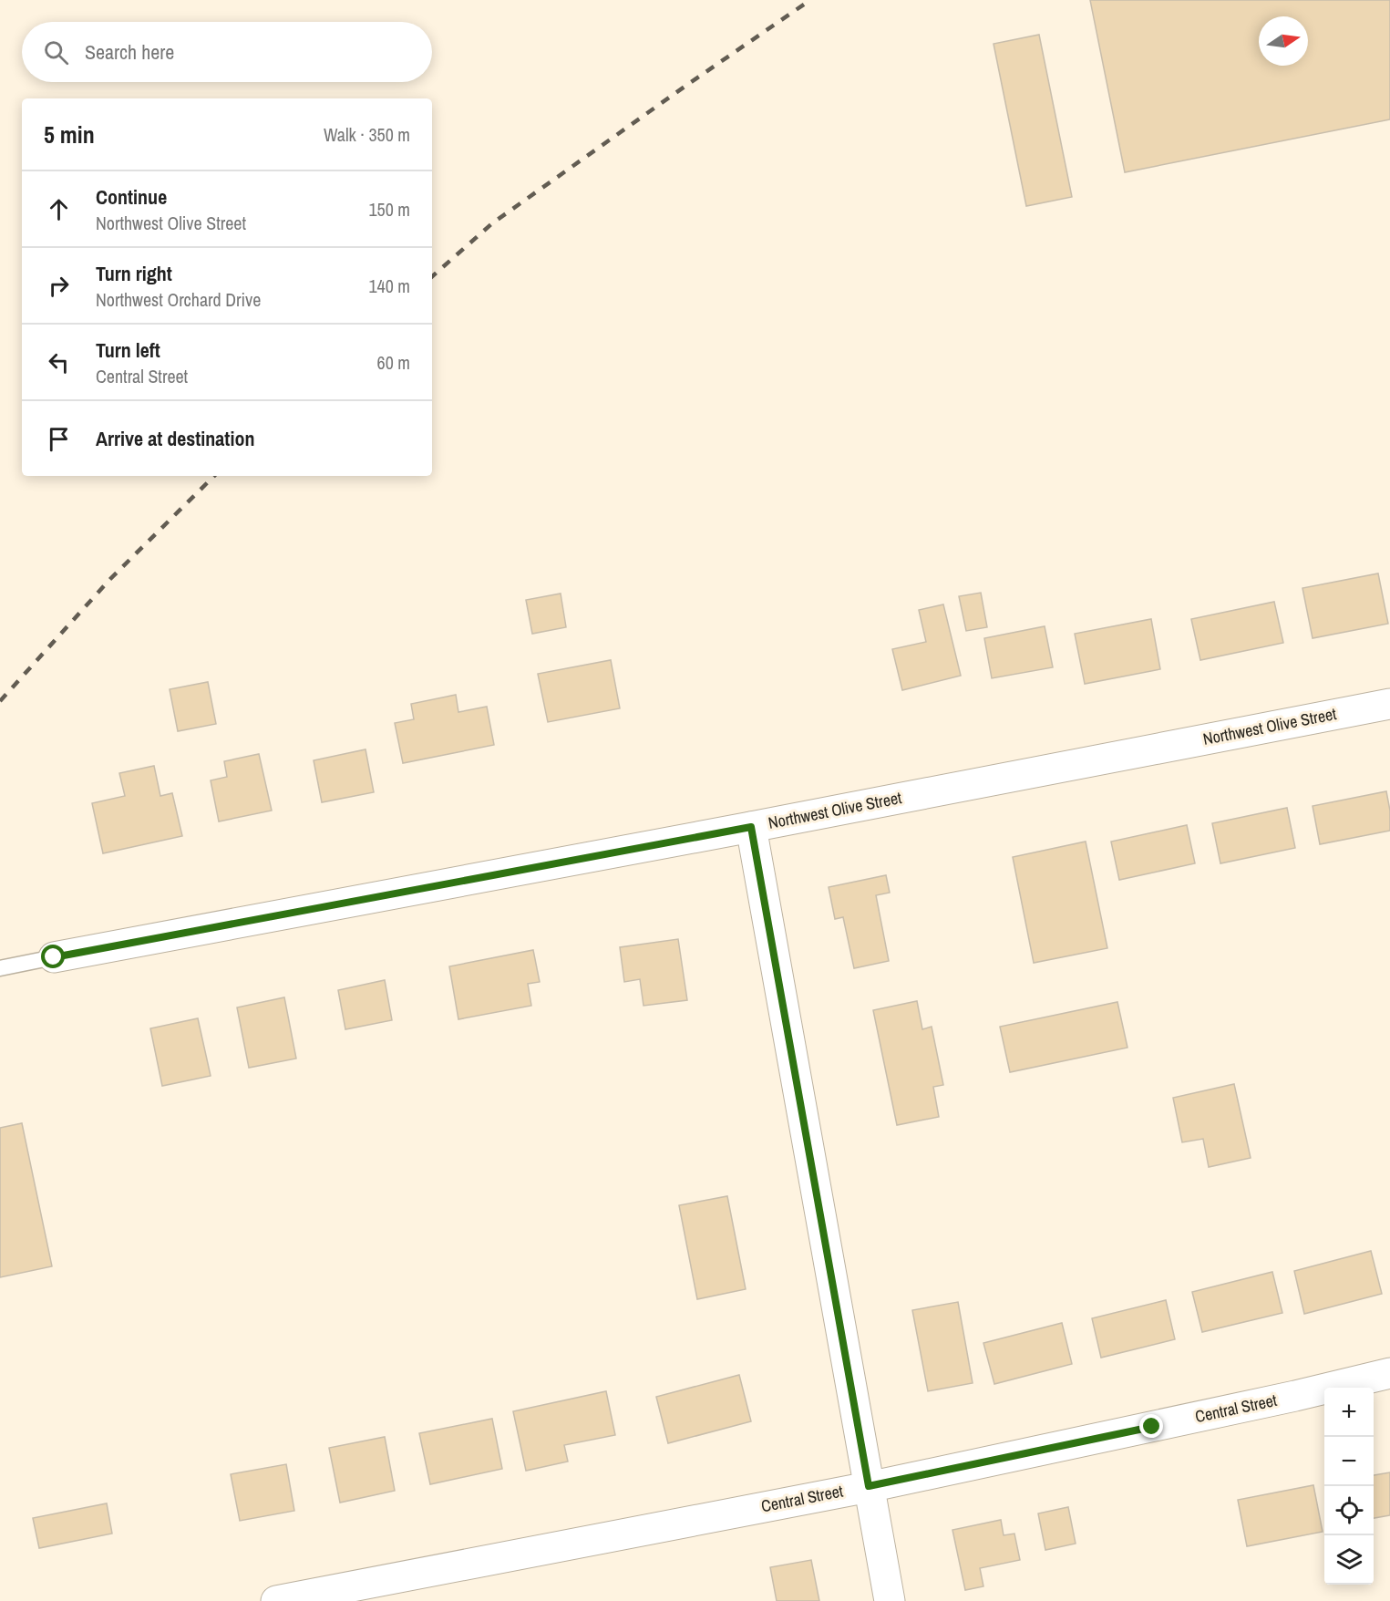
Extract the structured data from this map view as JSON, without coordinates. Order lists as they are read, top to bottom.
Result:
{
  "streets": {
    "street": ["Northwest Olive Street", "Central Street"]
  },
  "north": "right",
  "page": {
    "search": "Search here",
    "heading": ["5 min", "Walk · 350 m"],
    "list": [
      ["Continue", "Northwest Olive Street", "150 m"],
      ["Turn right", "Northwest Orchard Drive", "140 m"],
      ["Turn left", "Central Street", "60 m"],
      "Arrive at destination"
    ],
    "map_buttons": ["+", "−"]
  }
}
